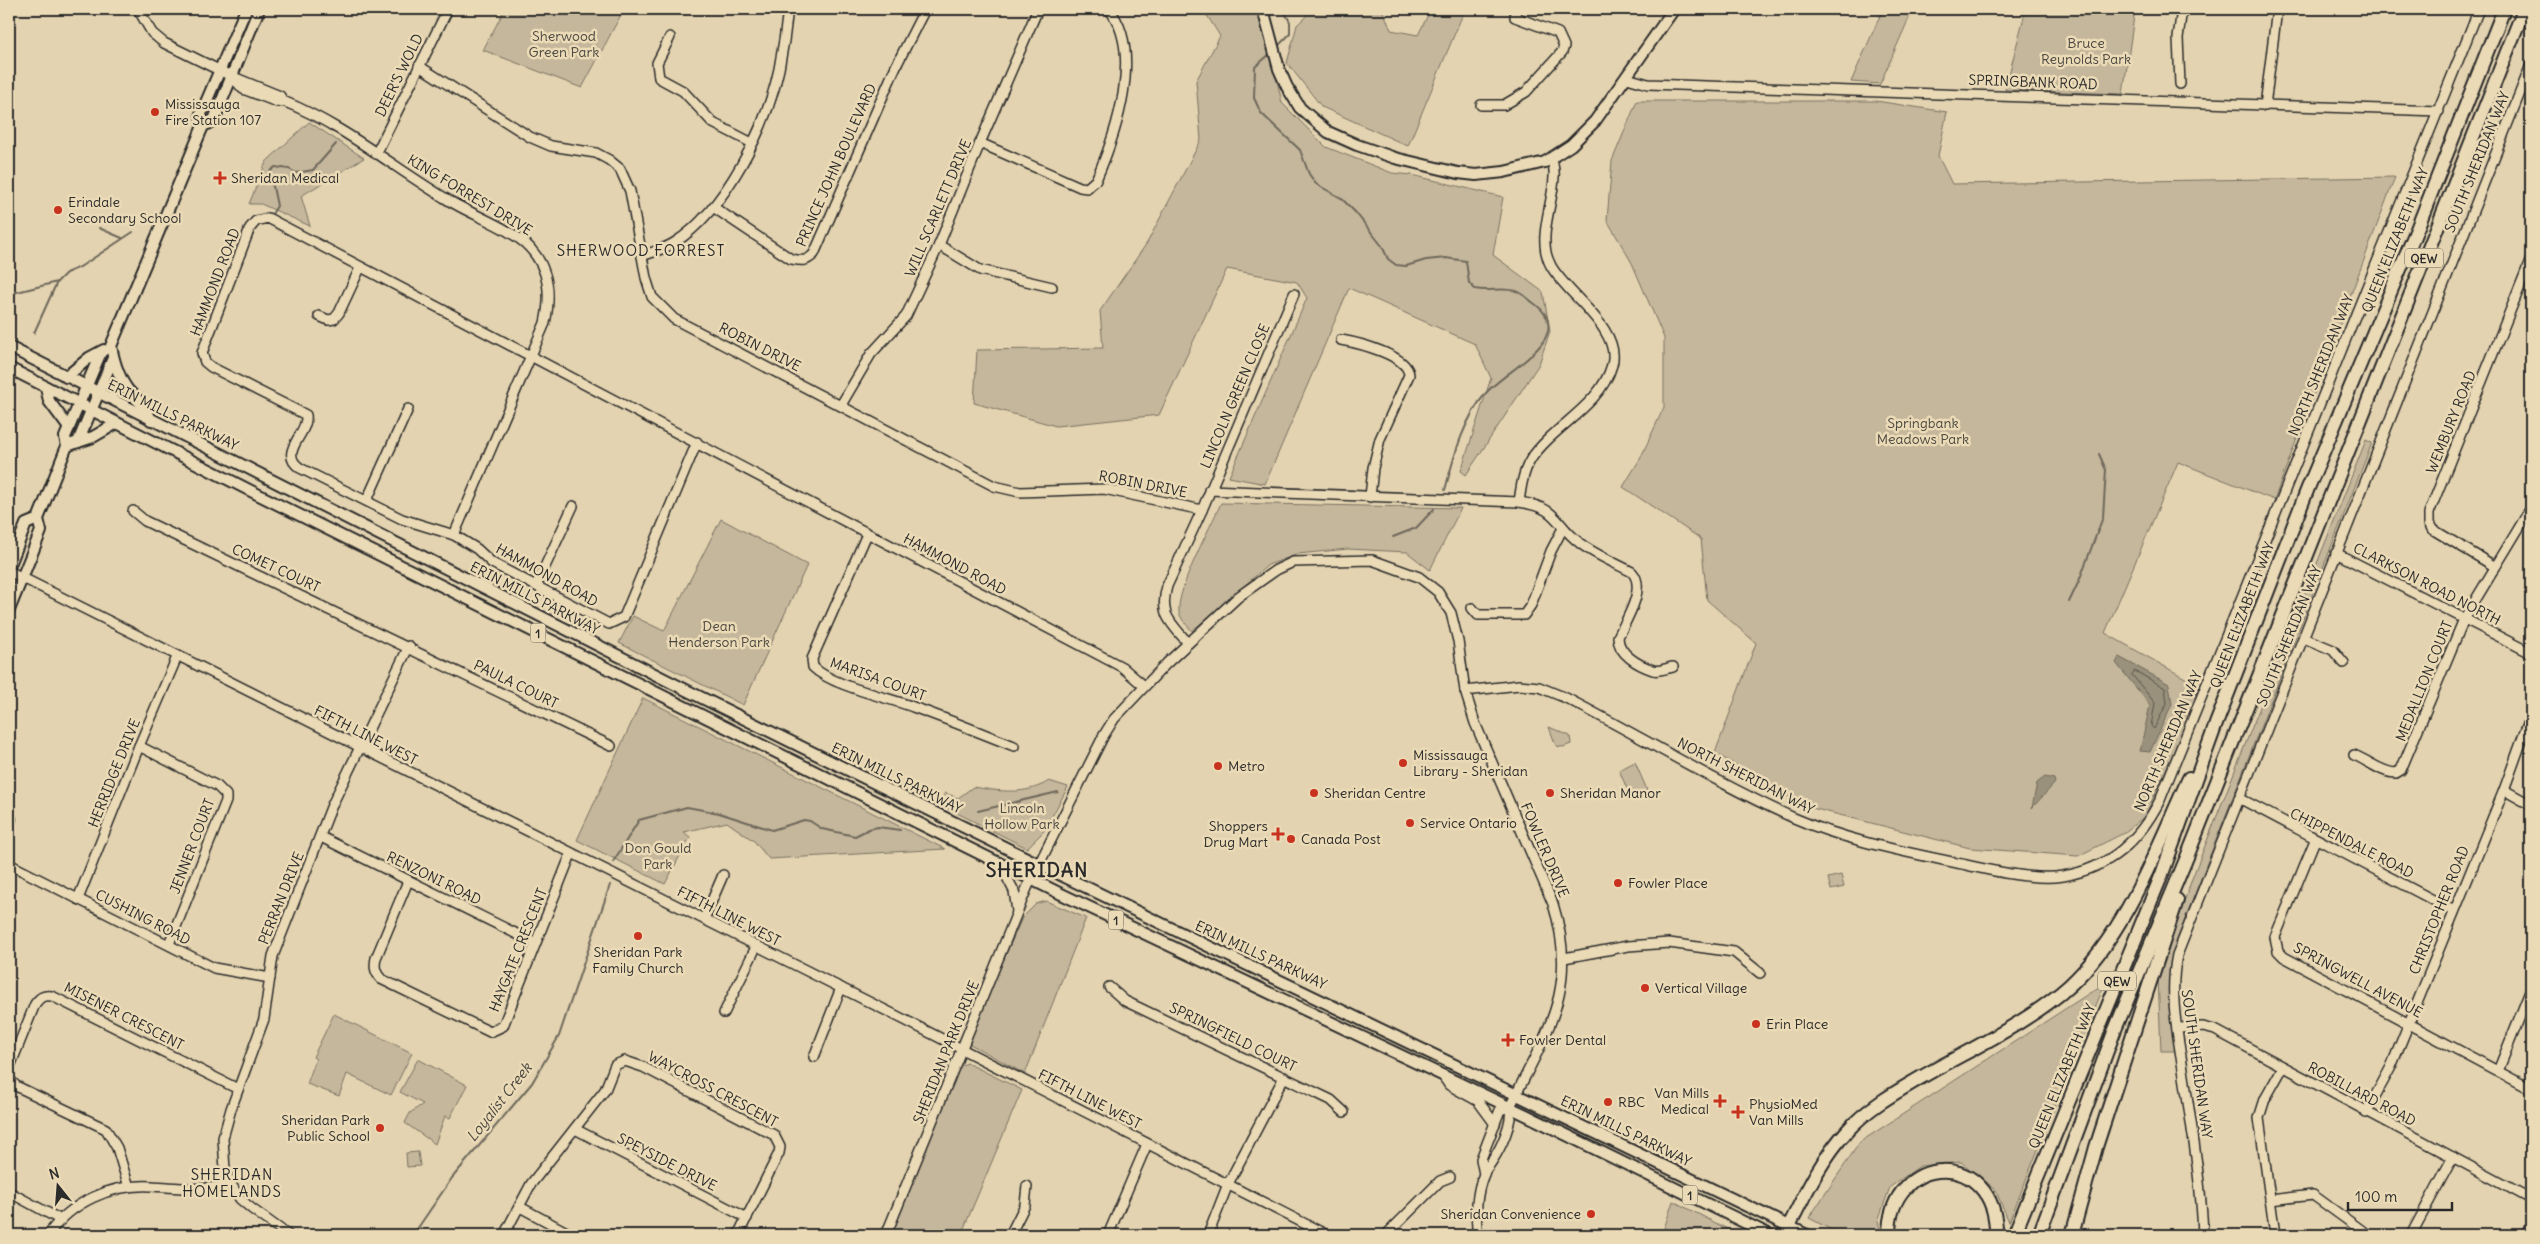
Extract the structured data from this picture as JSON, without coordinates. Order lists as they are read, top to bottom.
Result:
{
  "streets": {
    "highway": ["QUEEN ELIZABETH WAY", "QEW"],
    "main road": ["ERIN MILLS PARKWAY", "1"],
    "street": [
      "DEER'S WOLD",
      "SPRINGBANK ROAD",
      "SOUTH SHERIDAN WAY",
      "PRINCE JOHN BOULEVARD",
      "KING FORREST DRIVE",
      "WILL SCARLETT DRIVE",
      "HAMMOND ROAD",
      "ROBIN DRIVE",
      "NORTH SHERIDAN WAY",
      "LINCOLN GREEN CLOSE",
      "WEMBURY ROAD",
      "COMET COURT",
      "CLARKSON ROAD NORTH",
      "MARISA COURT",
      "MEDALLION COURT",
      "PAULA COURT",
      "FIFTH LINE WEST",
      "HERRIDGE DRIVE",
      "CHIPPENDALE ROAD",
      "JENNER COURT",
      "FOWLER DRIVE",
      "RENZONI ROAD",
      "PERRAN DRIVE",
      "CHRISTOPHER ROAD",
      "CUSHING ROAD",
      "HAYGATE CRESCENT",
      "SPRINGWELL AVENUE",
      "MISENER CRESCENT",
      "SPRINGFIELD COURT",
      "SHERIDAN PARK DRIVE",
      "WAYCROSS CRESCENT",
      "ROBILLARD ROAD",
      "SPEYSIDE DRIVE"
    ]
  },
  "crossings": [
    ["DEER'S WOLD", "KING FORREST DRIVE"],
    ["DEER'S WOLD", "ROBIN DRIVE"],
    ["SPRINGBANK ROAD", "NORTH SHERIDAN WAY"],
    ["SOUTH SHERIDAN WAY", "CLARKSON ROAD NORTH"],
    ["SOUTH SHERIDAN WAY", "CHIPPENDALE ROAD"],
    ["SOUTH SHERIDAN WAY", "ROBILLARD ROAD"],
    ["KING FORREST DRIVE", "HAMMOND ROAD"],
    ["WILL SCARLETT DRIVE", "ROBIN DRIVE"],
    ["HAMMOND ROAD", "MARISA COURT"],
    ["HAMMOND ROAD", "FOWLER DRIVE"],
    ["HAMMOND ROAD", "SHERIDAN PARK DRIVE"],
    ["ROBIN DRIVE", "LINCOLN GREEN CLOSE"],
    ["NORTH SHERIDAN WAY", "FOWLER DRIVE"],
    ["LINCOLN GREEN CLOSE", "FOWLER DRIVE"],
    ["ERIN MILLS PARKWAY", "FOWLER DRIVE"],
    ["ERIN MILLS PARKWAY", "SHERIDAN PARK DRIVE"],
    ["WEMBURY ROAD", "MEDALLION COURT"],
    ["COMET COURT", "PAULA COURT"],
    ["COMET COURT", "PERRAN DRIVE"],
    ["CLARKSON ROAD NORTH", "MEDALLION COURT"],
    ["PAULA COURT", "PERRAN DRIVE"],
    ["FIFTH LINE WEST", "HERRIDGE DRIVE"],
    ["FIFTH LINE WEST", "PERRAN DRIVE"],
    ["FIFTH LINE WEST", "HAYGATE CRESCENT"],
    ["FIFTH LINE WEST", "SHERIDAN PARK DRIVE"],
    ["HERRIDGE DRIVE", "JENNER COURT"],
    ["HERRIDGE DRIVE", "CUSHING ROAD"],
    ["CHIPPENDALE ROAD", "CHRISTOPHER ROAD"],
    ["CHIPPENDALE ROAD", "SPRINGWELL AVENUE"],
    ["JENNER COURT", "CUSHING ROAD"],
    ["FOWLER DRIVE", "SHERIDAN PARK DRIVE"],
    ["RENZONI ROAD", "PERRAN DRIVE"],
    ["RENZONI ROAD", "HAYGATE CRESCENT"],
    ["PERRAN DRIVE", "CUSHING ROAD"],
    ["PERRAN DRIVE", "MISENER CRESCENT"],
    ["CHRISTOPHER ROAD", "SPRINGWELL AVENUE"],
    ["CHRISTOPHER ROAD", "ROBILLARD ROAD"],
    ["WAYCROSS CRESCENT", "SPEYSIDE DRIVE"]
  ],
  "districts": ["SHERWOOD FORREST", "SHERIDAN", "SHERIDAN HOMELANDS"],
  "water": ["Loyalist Creek"],
  "parks": [
    "Sherwood Green Park",
    "Bruce Reynolds Park",
    "Springbank Meadows Park",
    "Dean Henderson Park",
    "Lincoln Hollow Park",
    "Don Gould Park"
  ],
  "places": {
    "other": [
      "Mississauga Fire Station 107",
      "Erindale Secondary School",
      "Mississauga Library - Sheridan",
      "Metro",
      "Sheridan Centre",
      "Sheridan Manor",
      "Service Ontario",
      "Canada Post",
      "Fowler Place",
      "Sheridan Park Family Church",
      "Vertical Village",
      "Erin Place",
      "RBC",
      "Sheridan Park Public School",
      "Sheridan Convenience"
    ],
    "health": [
      "Sheridan Medical",
      "Shoppers Drug Mart",
      "Fowler Dental",
      "Van Mills Medical",
      "PhysioMed Van Mills"
    ]
  },
  "scale_bar": "100 m",
  "north": "top"
}
